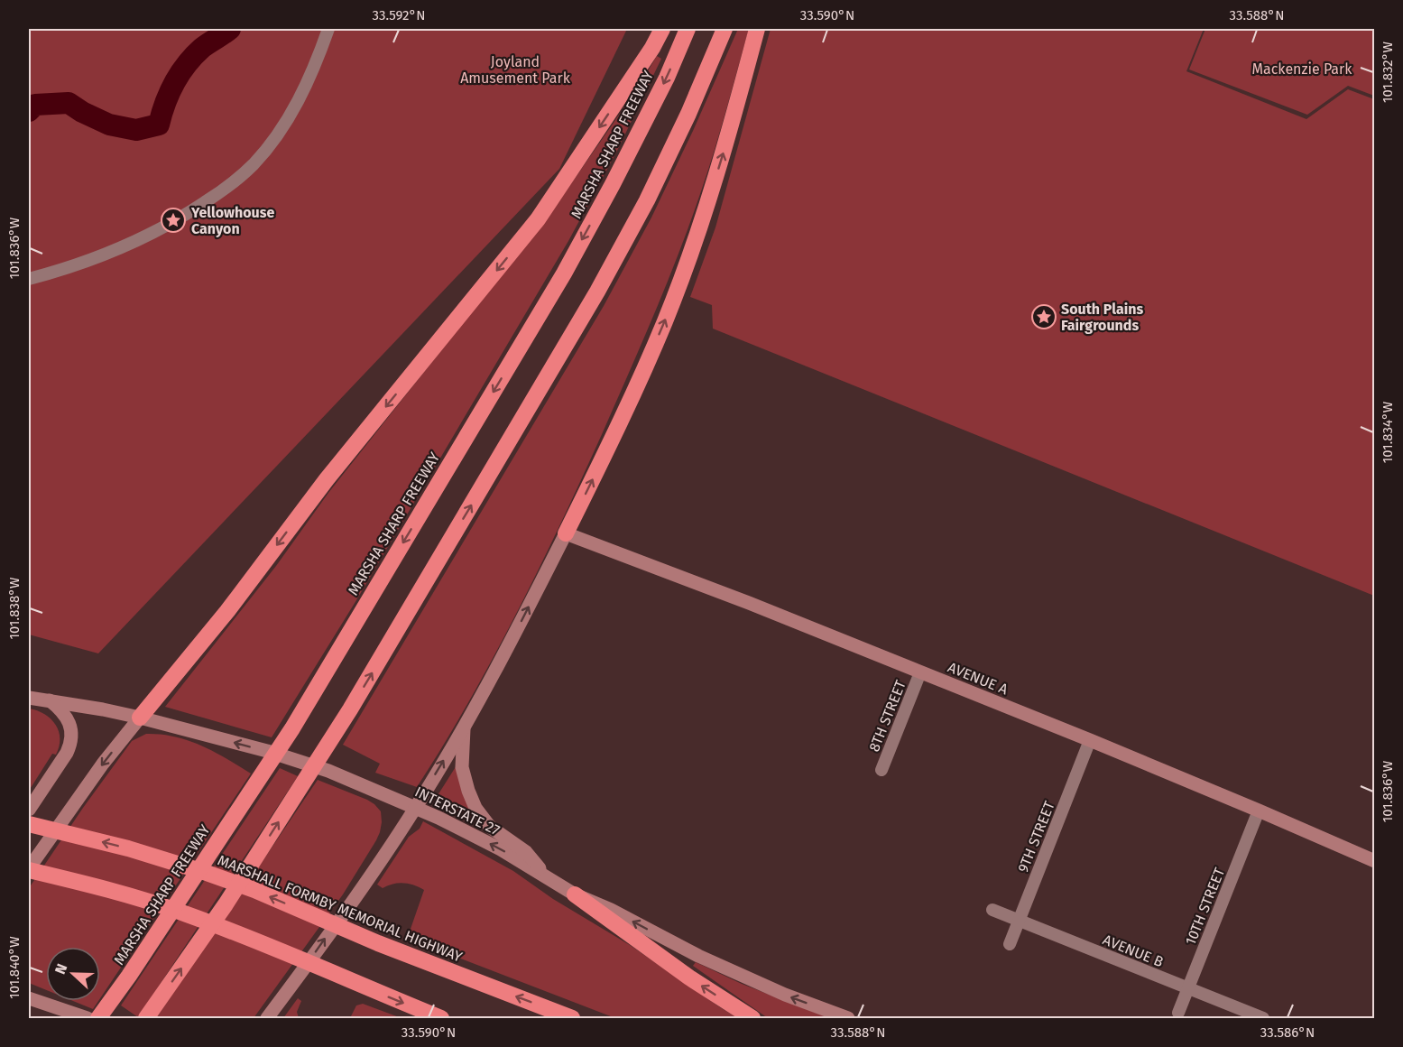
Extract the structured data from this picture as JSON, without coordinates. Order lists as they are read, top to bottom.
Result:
{
  "streets": {
    "highway": ["MARSHA SHARP FREEWAY", "MARSHALL FORMBY MEMORIAL HIGHWAY"],
    "main road": ["AVENUE A", "INTERSTATE 27"],
    "street": [
      "8TH STREET",
      "9TH STREET",
      "10TH STREET",
      "AVENUE B"
    ]
  },
  "crossings": [
    ["AVENUE A", "8TH STREET"],
    ["AVENUE A", "9TH STREET"],
    ["AVENUE A", "10TH STREET"],
    ["9TH STREET", "AVENUE B"],
    ["10TH STREET", "AVENUE B"]
  ],
  "one_way": ["INTERSTATE 27"],
  "parks": ["Joyland Amusement Park", "Mackenzie Park"],
  "places": {
    "place": ["Yellowhouse Canyon", "South Plains Fairgrounds"]
  },
  "north": "left",
  "coordinates": [
    "33.592°N",
    "33.590°N",
    "33.588°N",
    "101.832°W",
    "101.836°W",
    "101.834°W",
    "101.838°W",
    "101.840°W",
    "33.586°N"
  ]
}
